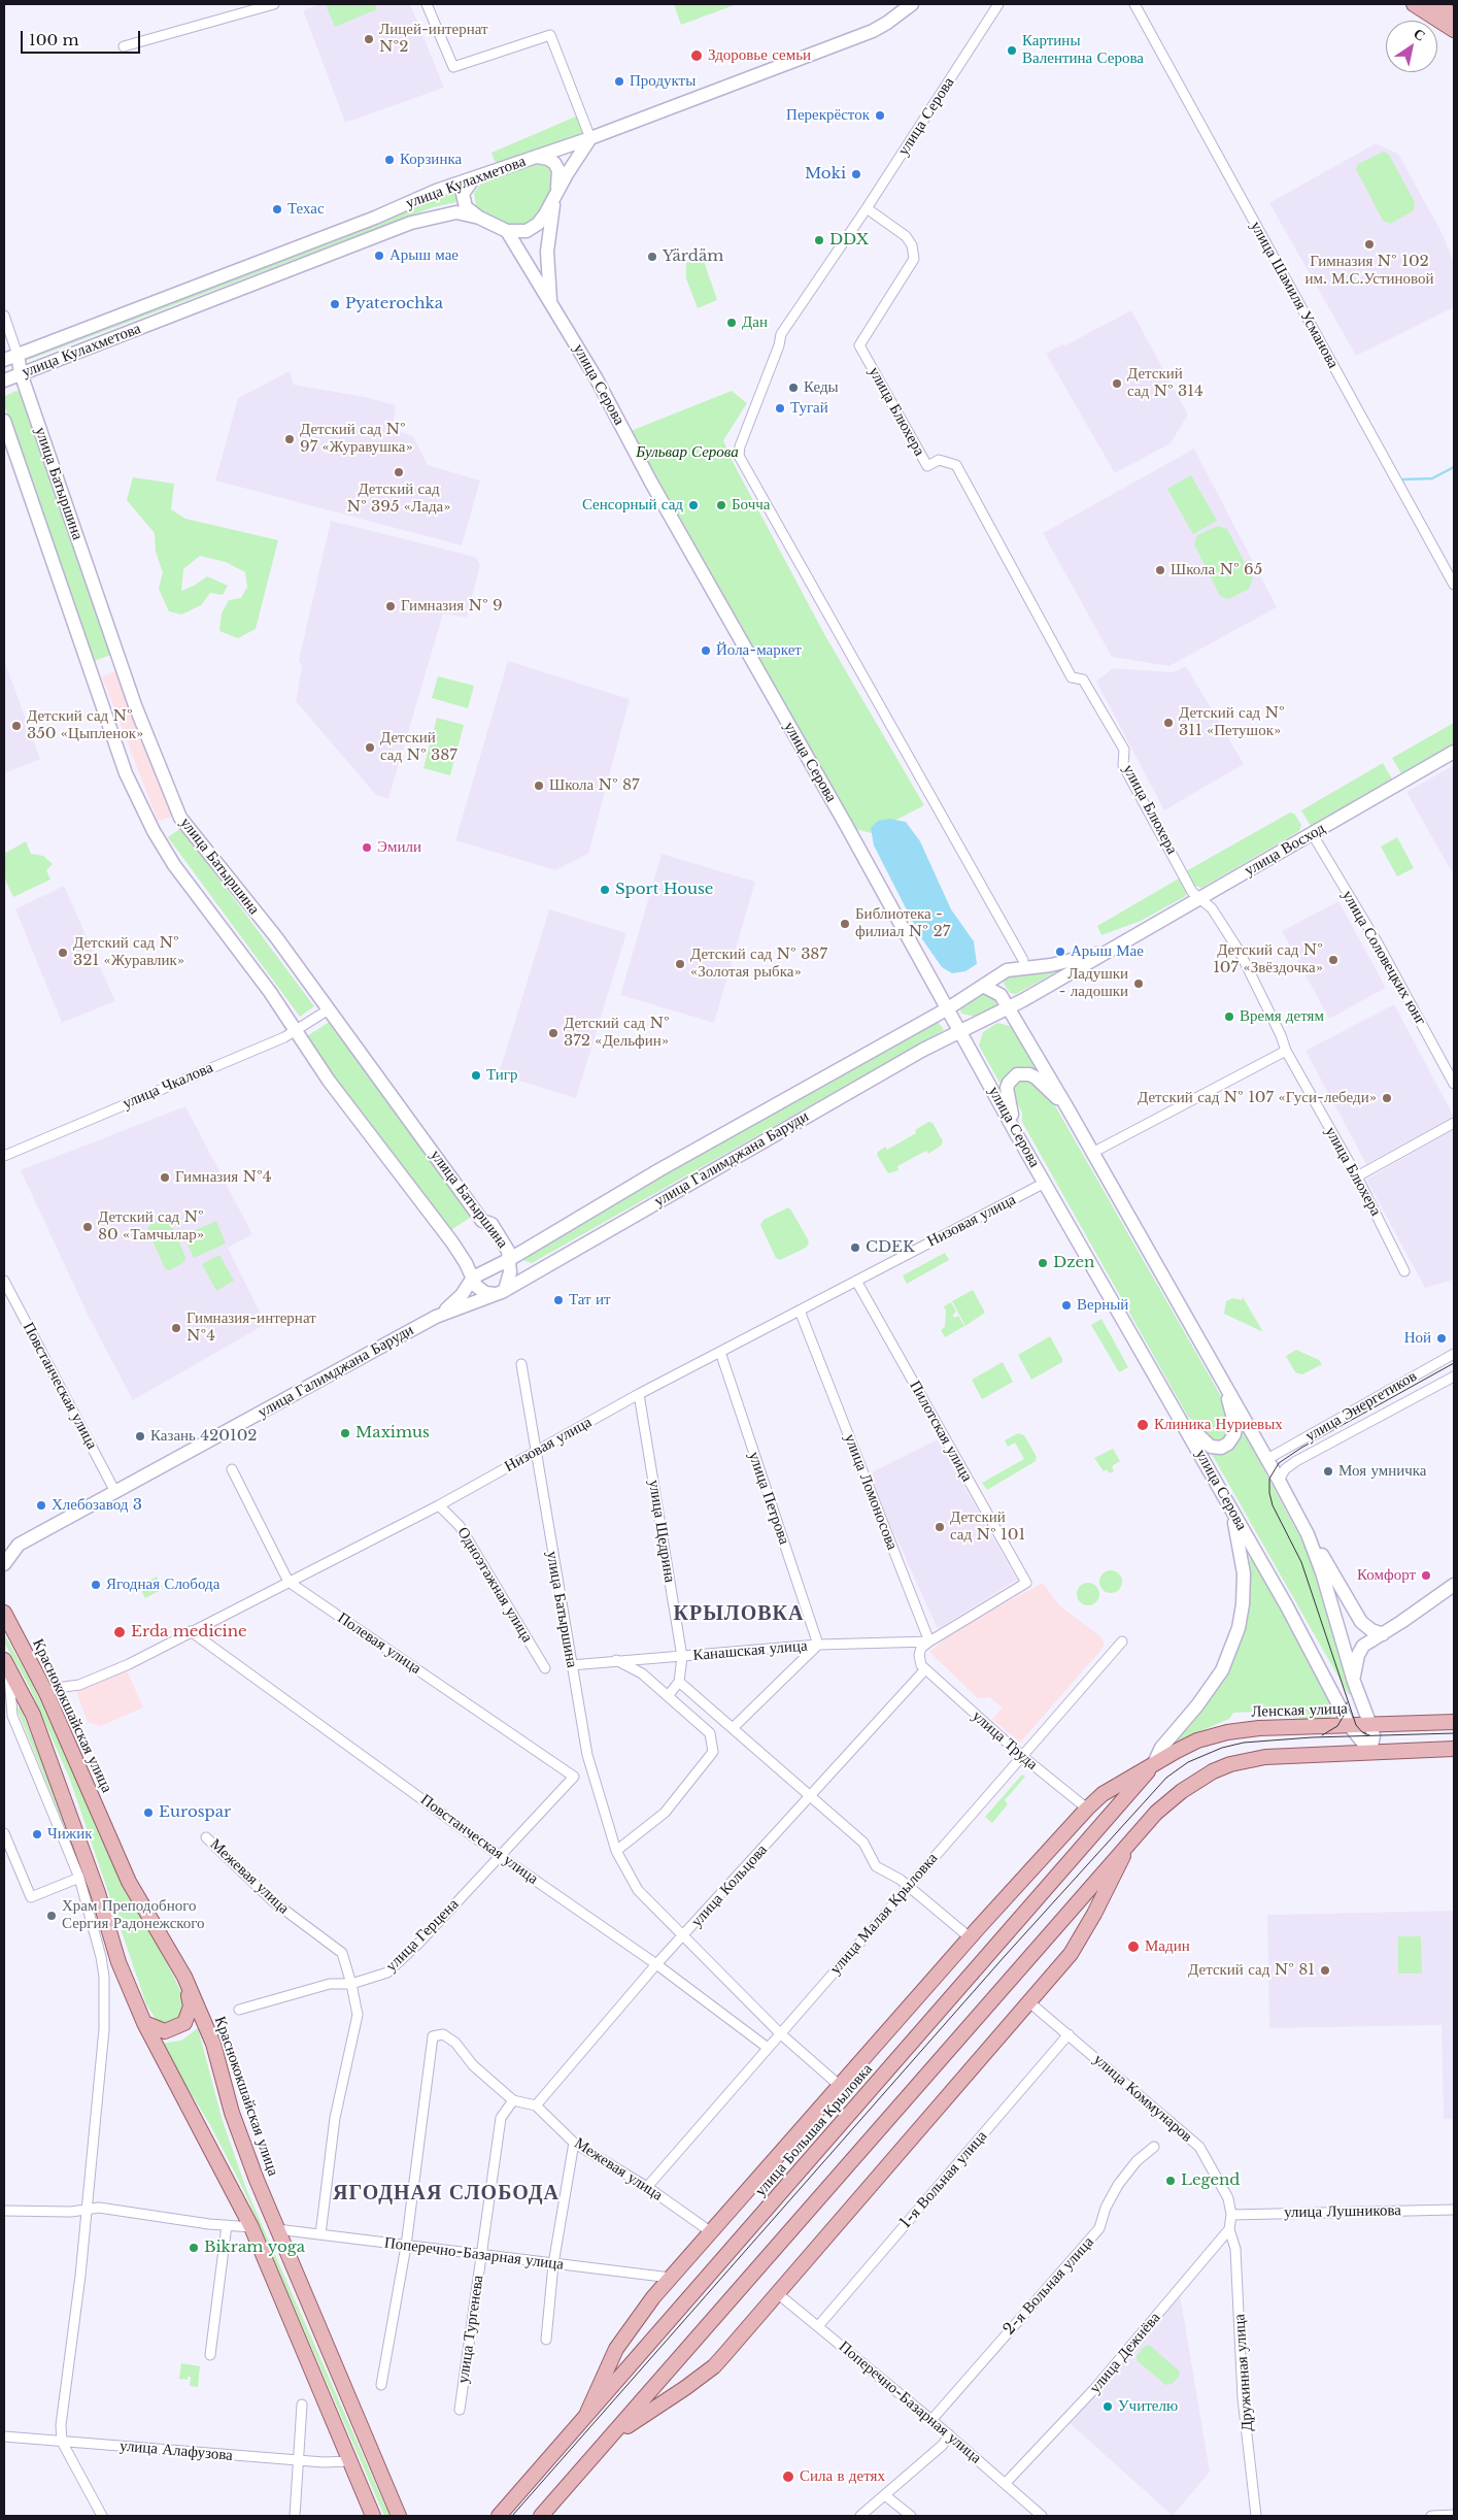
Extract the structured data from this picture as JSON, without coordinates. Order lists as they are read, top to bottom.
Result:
{
  "streets": {
    "main road": ["Ленская улица", "Краснококшайская улица", "улица Большая Крыловка"],
    "street": [
      "улица Серова",
      "улица Кулахметова",
      "улица Шамиля Усманова",
      "улица Блюхера",
      "улица Батыршина",
      "улица Восход",
      "улица Соловецких юнг",
      "улица Чкалова",
      "улица Галимджана Баруди",
      "Низовая улица",
      "Повстанческая улица",
      "улица Энергетиков",
      "Пилотская улица",
      "улица Ломоносова",
      "улица Петрова",
      "улица Щедрина",
      "Одноэтажная улица",
      "Полевая улица",
      "Канашская улица",
      "улица Труда",
      "Межевая улица",
      "улица Кольцова",
      "улица Малая Крыловка",
      "улица Герцена",
      "улица Коммунаров",
      "1-я Вольная улица",
      "улица Лушникова",
      "Поперечно-Базарная улица",
      "2-я Вольная улица",
      "улица Тургенева",
      "улица Дежнёва",
      "Дружинная улица",
      "улица Алафузова"
    ]
  },
  "crossings": [
    ["улица Серова", "улица Кулахметова"],
    ["улица Серова", "улица Блюхера"],
    ["улица Серова", "улица Восход"],
    ["улица Серова", "улица Галимджана Баруди"],
    ["улица Серова", "Низовая улица"],
    ["улица Серова", "Ленская улица"],
    ["улица Кулахметова", "улица Батыршина"],
    ["улица Блюхера", "улица Восход"],
    ["улица Батыршина", "улица Чкалова"],
    ["улица Батыршина", "улица Галимджана Баруди"],
    ["улица Батыршина", "Низовая улица"],
    ["улица Батыршина", "Канашская улица"],
    ["улица Восход", "улица Соловецких юнг"],
    ["улица Восход", "улица Галимджана Баруди"],
    ["улица Галимджана Баруди", "Повстанческая улица"],
    ["Низовая улица", "Повстанческая улица"],
    ["Низовая улица", "Пилотская улица"],
    ["Низовая улица", "улица Ломоносова"],
    ["Низовая улица", "улица Петрова"],
    ["Низовая улица", "улица Щедрина"],
    ["Низовая улица", "Одноэтажная улица"],
    ["Низовая улица", "Полевая улица"],
    ["Низовая улица", "Краснококшайская улица"],
    ["Повстанческая улица", "улица Кольцова"],
    ["Повстанческая улица", "улица Малая Крыловка"],
    ["Повстанческая улица", "улица Герцена"],
    ["Пилотская улица", "улица Ломоносова"],
    ["Пилотская улица", "Канашская улица"],
    ["улица Ломоносова", "Канашская улица"],
    ["улица Петрова", "Канашская улица"],
    ["улица Щедрина", "Канашская улица"],
    ["Полевая улица", "улица Герцена"],
    ["Ленская улица", "улица Труда"],
    ["Ленская улица", "Межевая улица"],
    ["Ленская улица", "улица Большая Крыловка"],
    ["Ленская улица", "Поперечно-Базарная улица"],
    ["Краснококшайская улица", "Поперечно-Базарная улица"],
    ["улица Труда", "улица Кольцова"],
    ["улица Труда", "улица Малая Крыловка"],
    ["Межевая улица", "улица Кольцова"],
    ["Межевая улица", "улица Малая Крыловка"],
    ["Межевая улица", "улица Герцена"],
    ["улица Коммунаров", "1-я Вольная улица"],
    ["улица Коммунаров", "улица Лушникова"],
    ["1-я Вольная улица", "Поперечно-Базарная улица"],
    ["Поперечно-Базарная улица", "2-я Вольная улица"],
    ["Поперечно-Базарная улица", "улица Тургенева"],
    ["Поперечно-Базарная улица", "улица Дежнёва"],
    ["улица Дежнёва", "Дружинная улица"]
  ],
  "districts": ["КРЫЛОВКА", "ЯГОДНАЯ СЛОБОДА"],
  "parks": ["Бульвар Серова"],
  "places": [
    "Лицей-интернат №2",
    "Картины Валентина Серова",
    "Здоровье семьи",
    "Продукты",
    "Перекрёсток",
    "Корзинка",
    "Moki",
    "Техас",
    "DDX",
    "Гимназия № 102 им. М.С.Устиновой",
    "Арыш мае",
    "Yärdäm",
    "Pyaterochka",
    "Дан",
    "Детский сад № 314",
    "Кеды",
    "Тугай",
    "Детский сад № 97 «Журавушка»",
    "Детский сад № 395 «Лада»",
    "Сенсорный сад",
    "Бочча",
    "Школа № 65",
    "Гимназия № 9",
    "Йола-маркет",
    "Детский сад № 311 «Петушок»",
    "Детский сад № 350 «Цыпленок»",
    "Детский сад № 387",
    "Школа № 87",
    "Эмили",
    "Sport House",
    "Библиотека - филиал № 27",
    "Арыш Мае",
    "Детский сад № 321 «Журавлик»",
    "Детский сад № 107 «Звёздочка»",
    "Детский сад № 387 «Золотая рыбка»",
    "Ладушки - ладошки",
    "Время детям",
    "Детский сад № 372 «Дельфин»",
    "Тигр",
    "Детский сад № 107 «Гуси-лебеди»",
    "Гимназия №4",
    "Детский сад № 80 «Тамчылар»",
    "CDEK",
    "Dzen",
    "Тат ит",
    "Верный",
    "Гимназия-интернат №4",
    "Ной",
    "Клиника Нуриевых",
    "Maximus",
    "Казань 420102",
    "Моя умничка",
    "Хлебозавод 3",
    "Детский сад № 101",
    "Комфорт",
    "Ягодная Слобода",
    "Erda medicine",
    "Eurospar",
    "Чижик",
    "Храм Преподобного Сергия Радонежского",
    "Мадин",
    "Детский сад № 81",
    "Legend",
    "Bikram yoga",
    "Учителю",
    "Сила в детях"
  ],
  "scale_bar": "100 m",
  "north": "top right"
}
